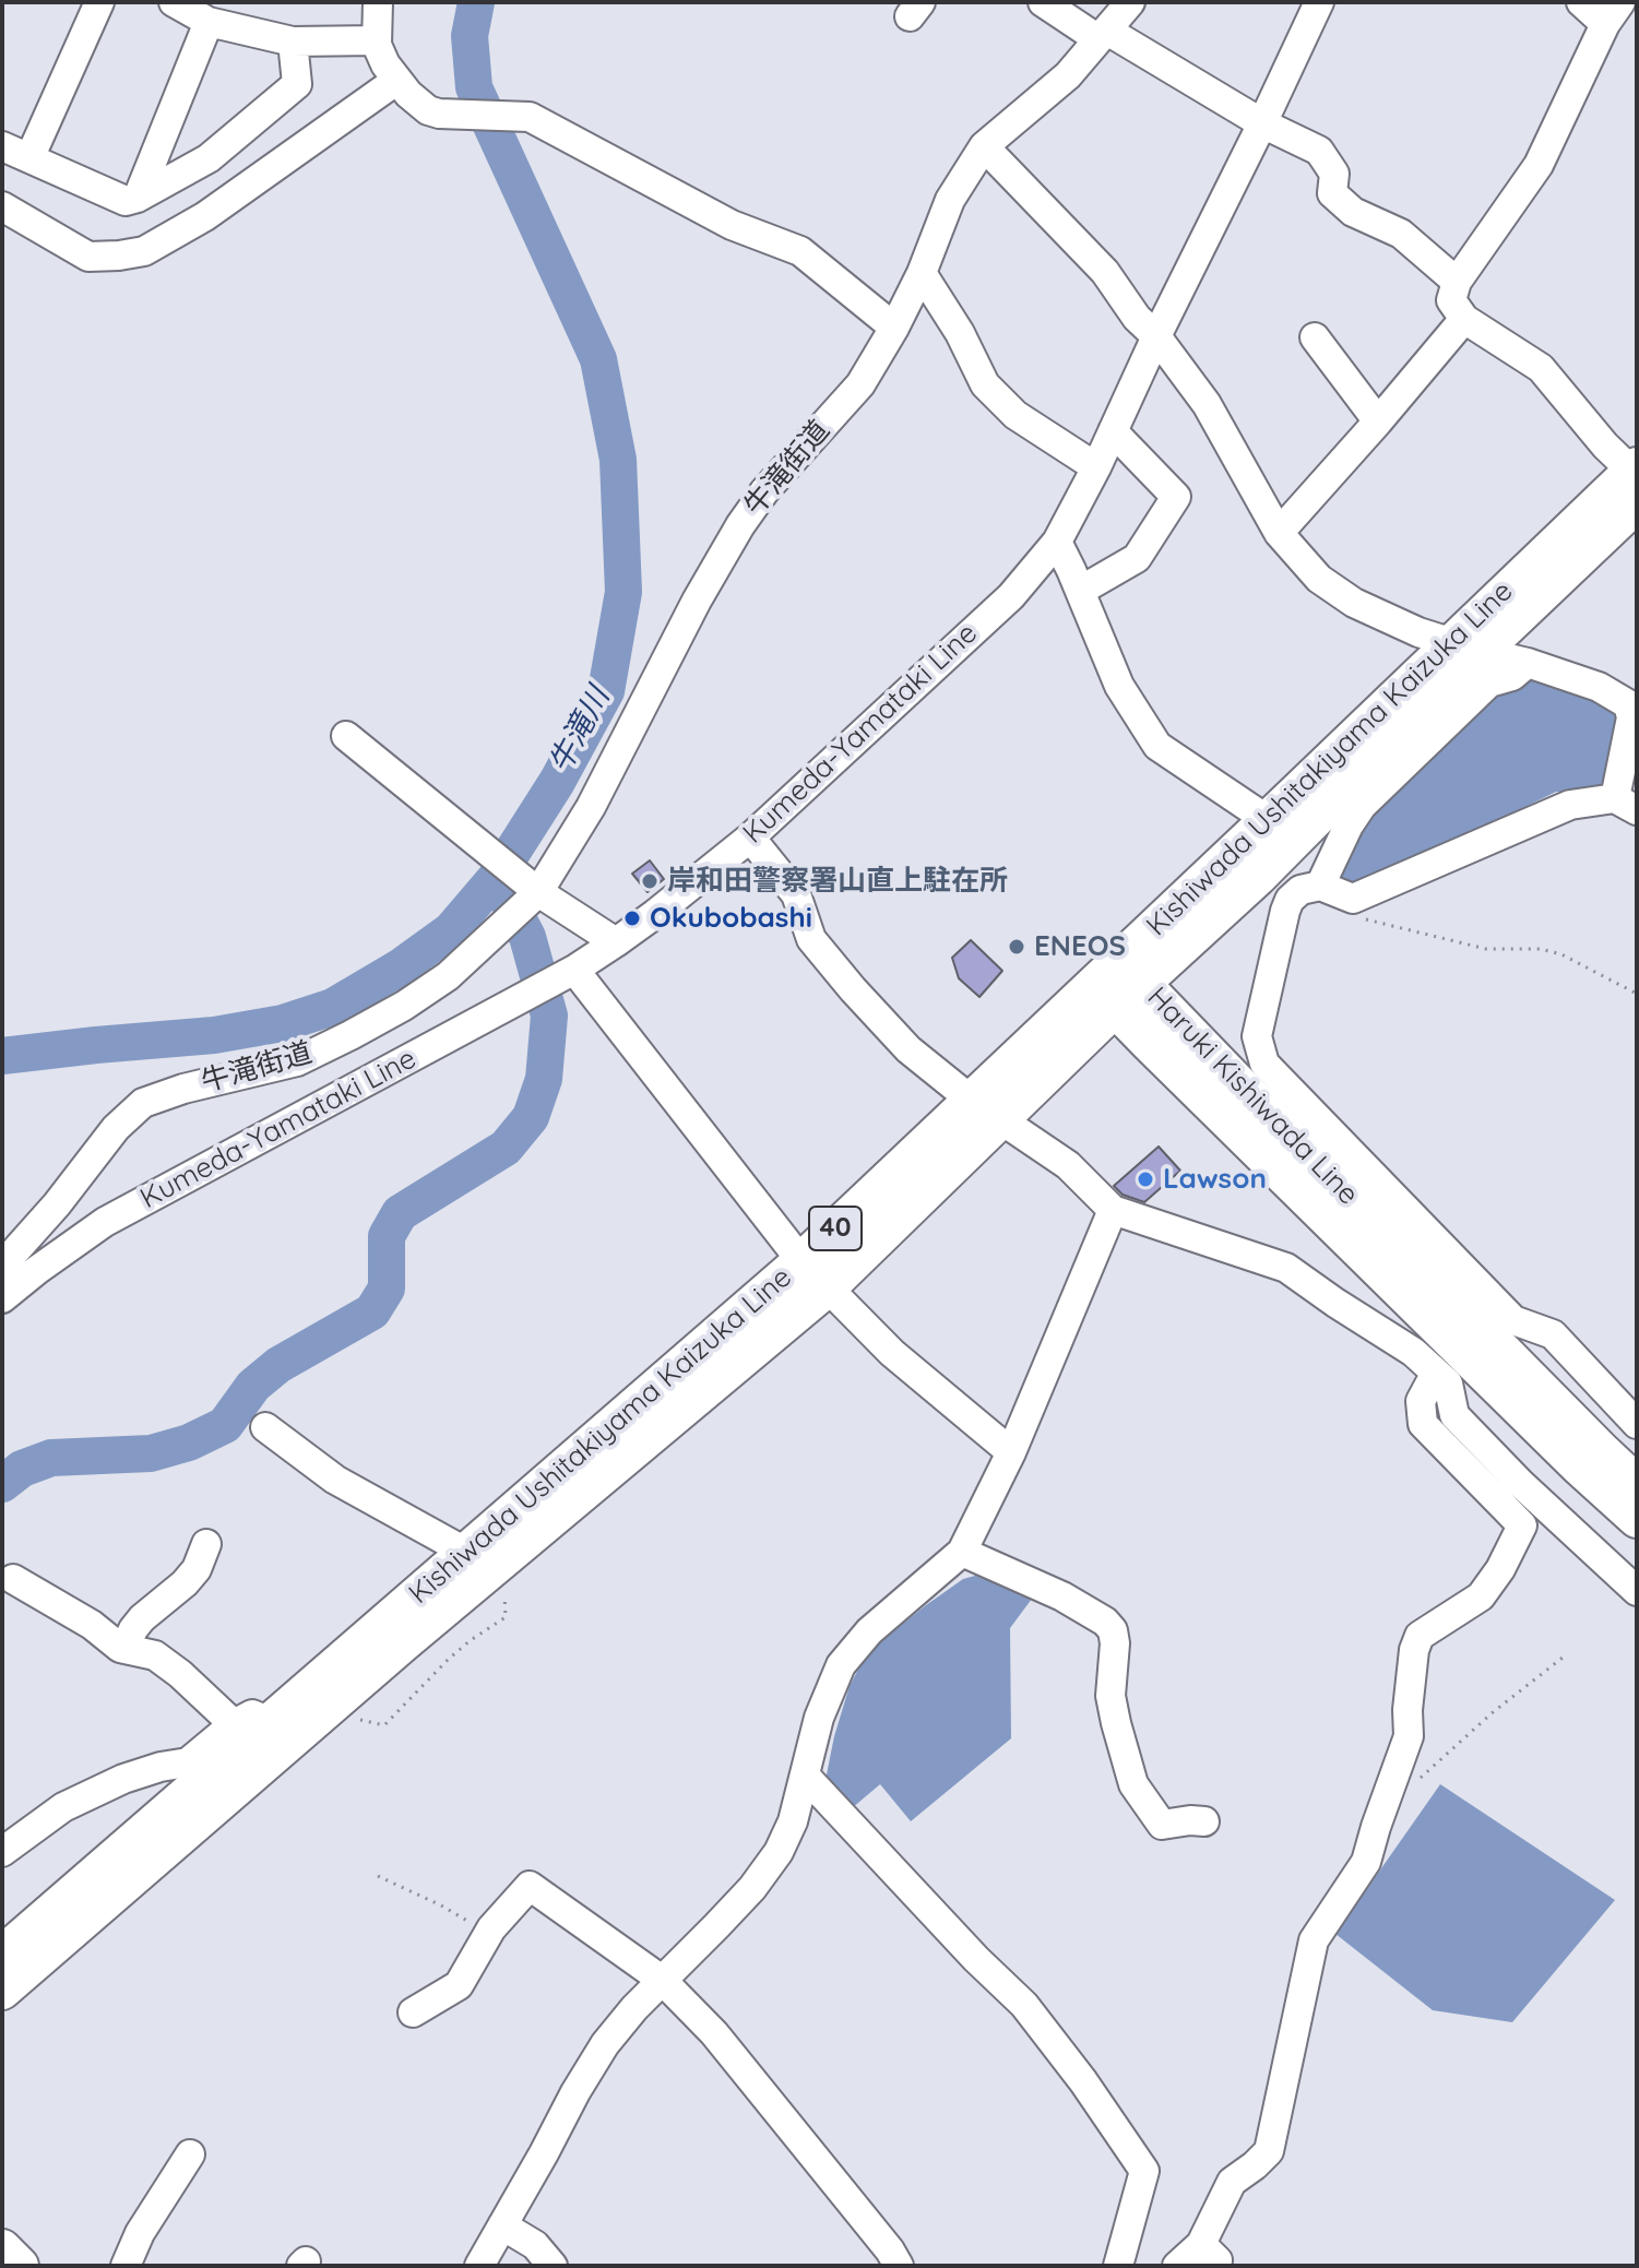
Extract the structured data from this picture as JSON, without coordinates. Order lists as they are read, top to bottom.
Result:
{
  "streets": {
    "main road": ["Kishiwada Ushitakiyama Kaizuka Line", "Haruki Kishiwada Line", "40"],
    "street": ["牛滝街道", "Kumeda-Yamataki Line"]
  },
  "crossings": [
    ["Kishiwada Ushitakiyama Kaizuka Line", "Haruki Kishiwada Line"]
  ],
  "water": ["牛滝川"],
  "places": [
    "岸和田警察署山直上駐在所",
    "Okubobashi",
    "ENEOS",
    "Lawson"
  ]
}
